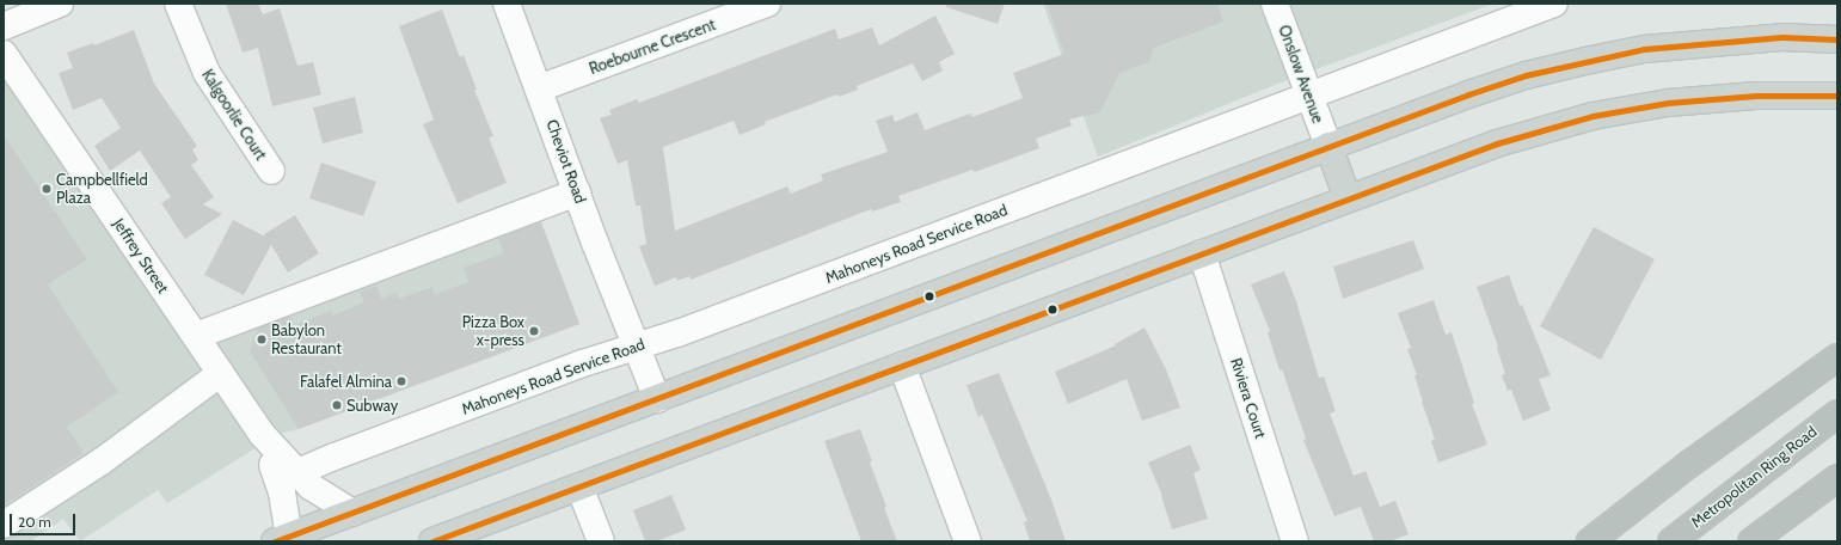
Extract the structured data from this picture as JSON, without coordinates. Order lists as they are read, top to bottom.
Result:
{
  "streets": {
    "highway": ["Metropolitan Ring Road"],
    "main road": ["Onslow Avenue"],
    "street": [
      "Roebourne Crescent",
      "Kalgoorlie Court",
      "Cheviot Road",
      "Mahoneys Road Service Road",
      "Jeffrey Street",
      "Riviera Court"
    ]
  },
  "crossings": [
    ["Roebourne Crescent", "Cheviot Road"],
    ["Onslow Avenue", "Mahoneys Road Service Road"],
    ["Cheviot Road", "Mahoneys Road Service Road"],
    ["Mahoneys Road Service Road", "Jeffrey Street"]
  ],
  "places": [
    "Campbellfield Plaza",
    "Pizza Box x-press",
    "Babylon Restaurant",
    "Falafel Almina",
    "Subway"
  ],
  "scale_bar": "20 m"
}
